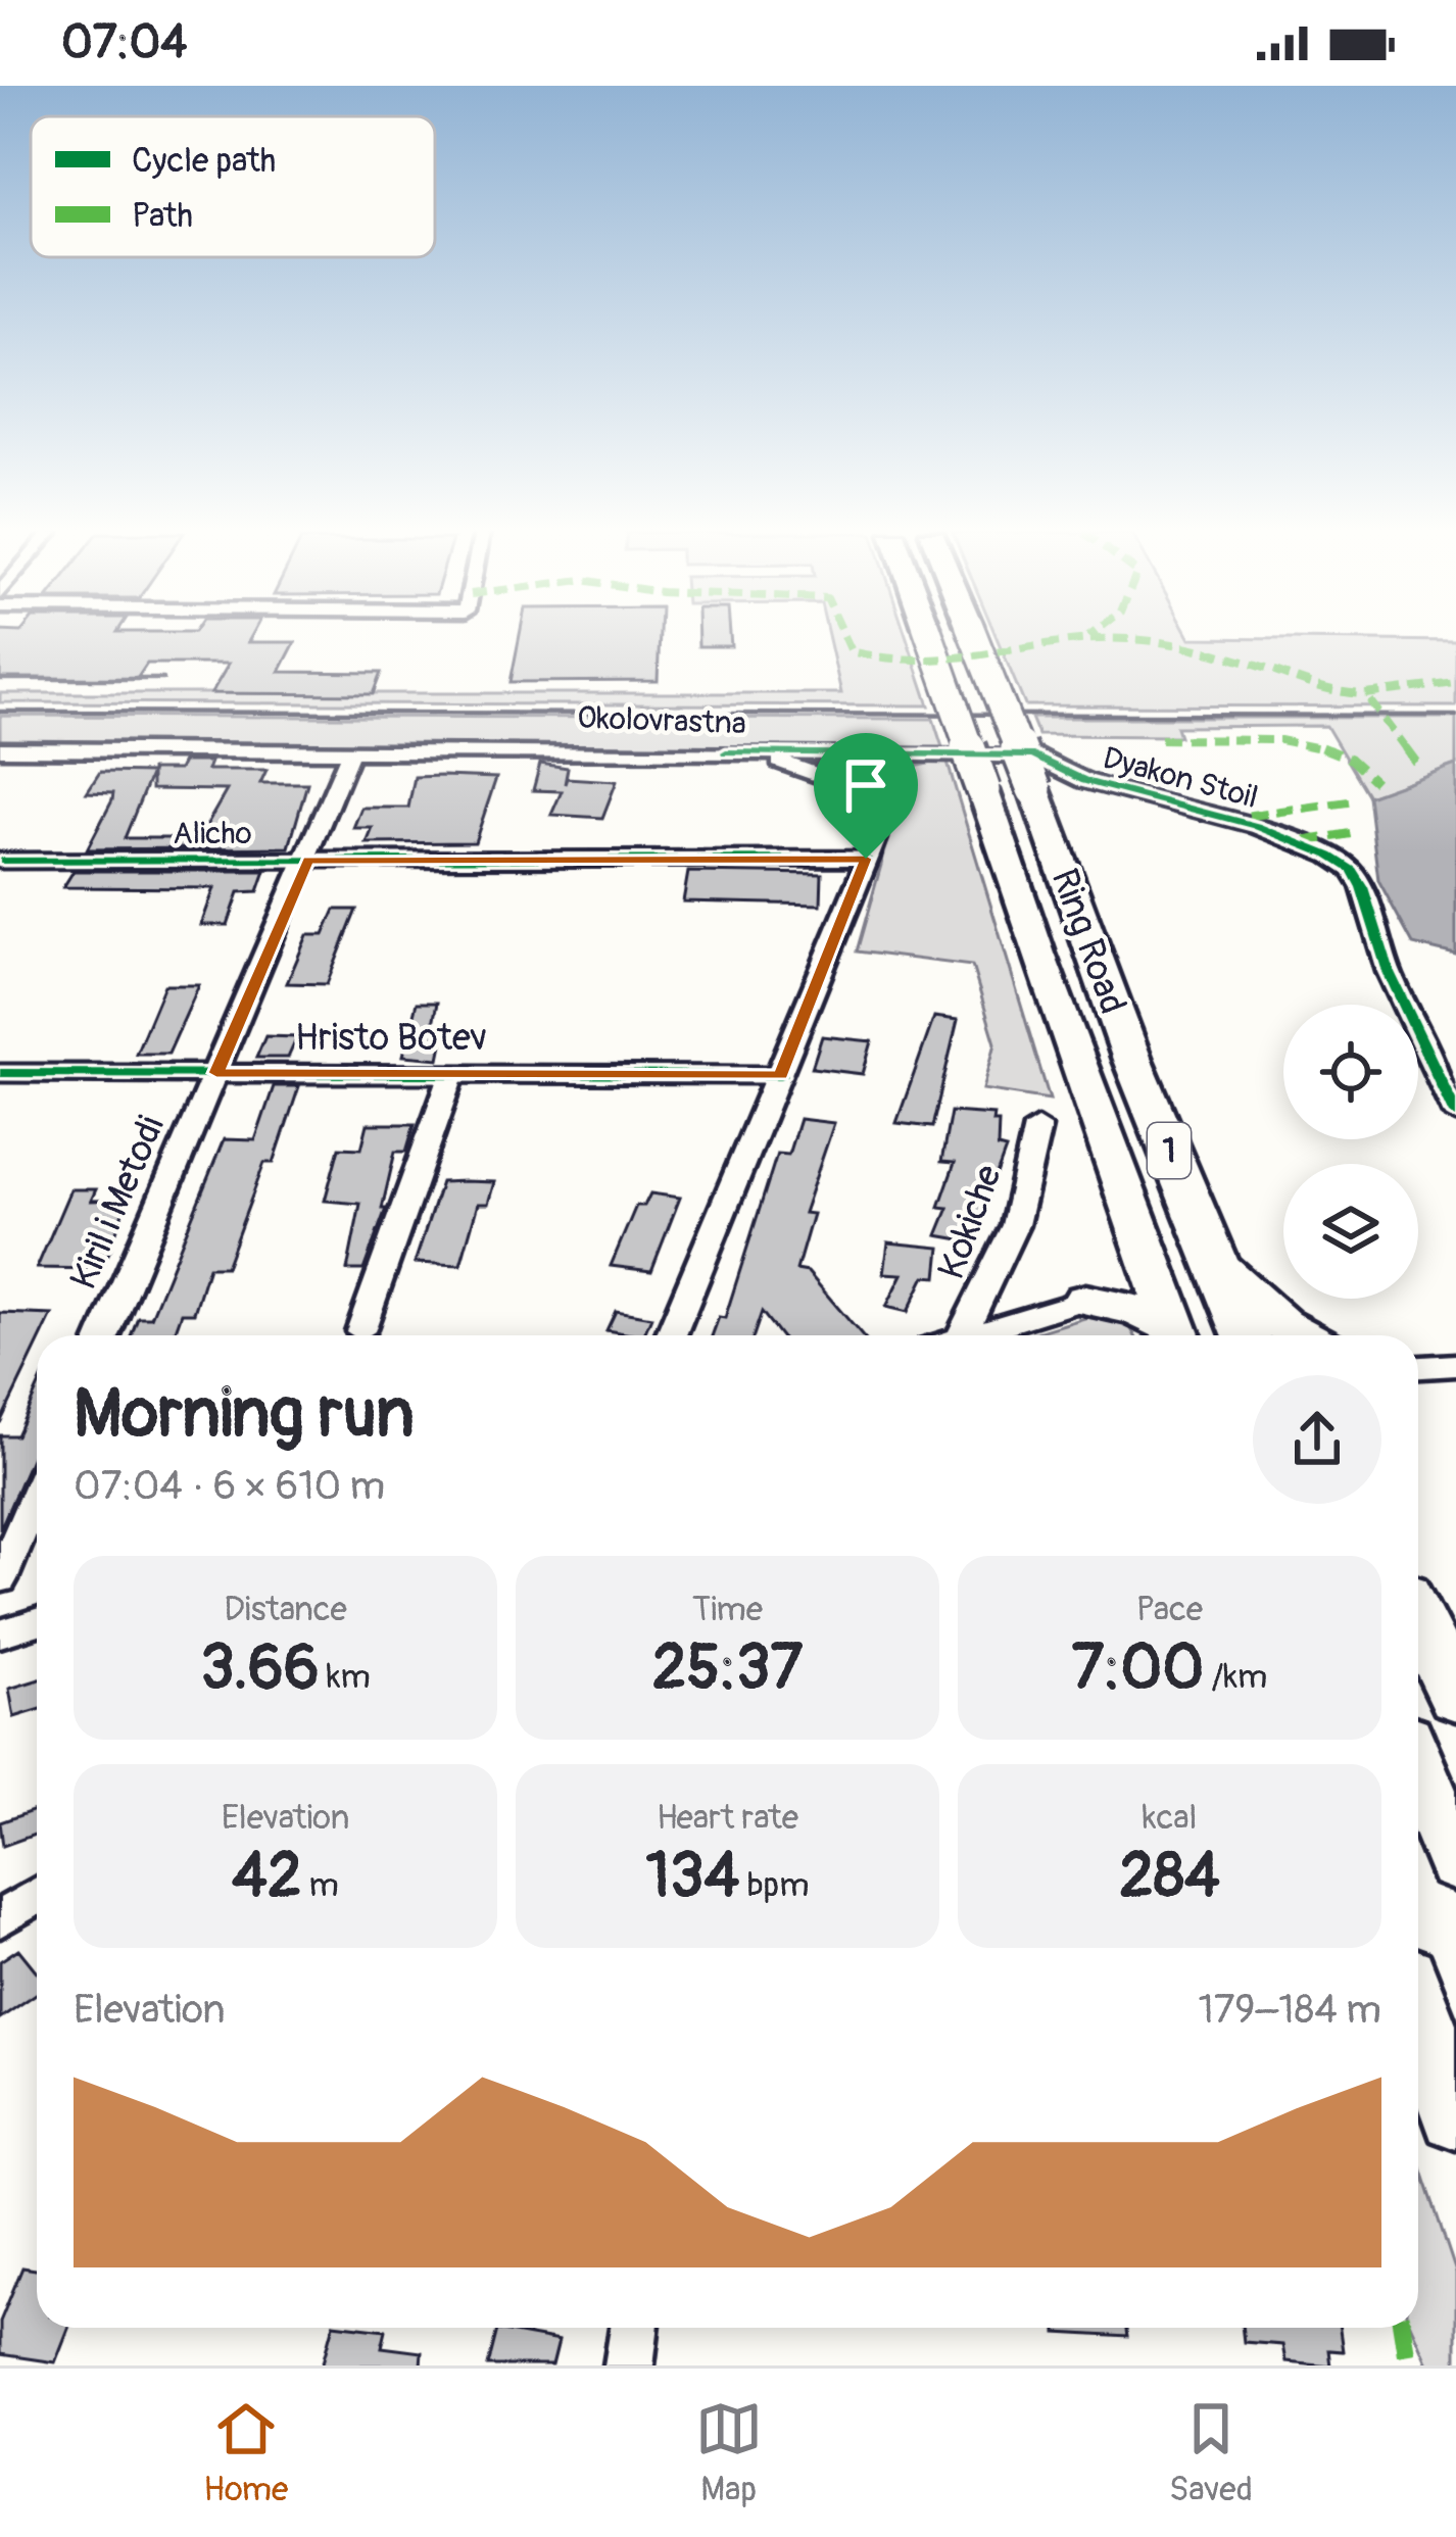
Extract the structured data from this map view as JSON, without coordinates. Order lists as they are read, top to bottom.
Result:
{
  "streets": {
    "highway": ["Ring Road", "1"],
    "street": [
      "Okolovrastna",
      "Dyakon Stoil",
      "Alicho",
      "Hristo Botev",
      "Kiril i Metodi",
      "Kokiche"
    ]
  },
  "crossings": [
    ["Okolovrastna", "Dyakon Stoil"],
    ["Okolovrastna", "Kiril i Metodi"],
    ["Alicho", "Kiril i Metodi"],
    ["Hristo Botev", "Kiril i Metodi"]
  ],
  "legend": ["Cycle path", "Path"],
  "page": {
    "status": "07:04",
    "heading": ["Morning run", "07:04 · 6 × 610 m"],
    "stats": [
      ["Distance", "3.66 km"],
      ["Time", "25:37"],
      ["Pace", "7:00 /km"],
      ["Elevation", "42 m"],
      ["Heart rate", "134 bpm"],
      ["kcal", "284"]
    ],
    "chart": ["Elevation", "179–184 m"],
    "tabs": ["Home", "Map", "Saved"]
  }
}
